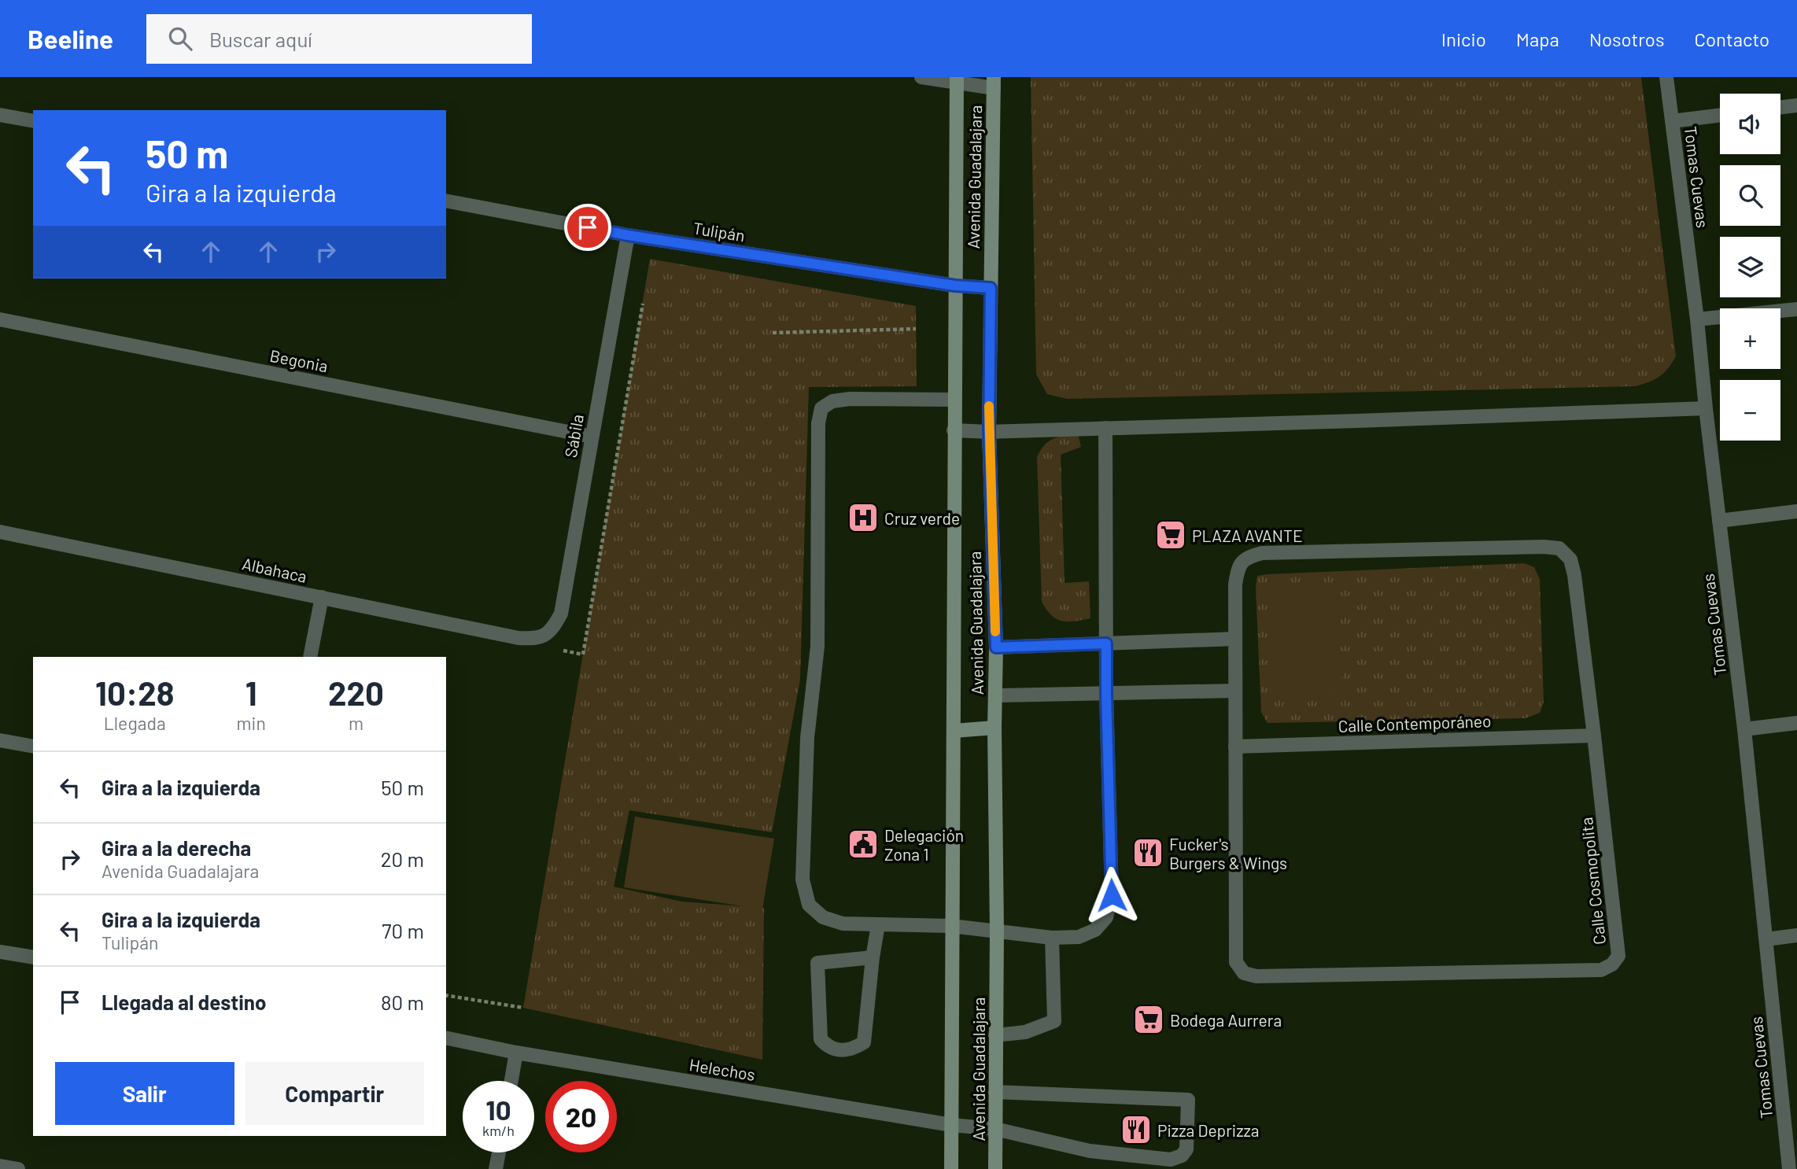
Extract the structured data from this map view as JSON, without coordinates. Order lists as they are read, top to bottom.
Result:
{
  "streets": {
    "main road": ["Avenida Guadalajara"],
    "street": [
      "Tomas Cuevas",
      "Tulipán",
      "Begonia",
      "Sábila",
      "Albahaca",
      "Calle Contemporáneo",
      "Calle Cosmopolita",
      "Helechos"
    ]
  },
  "crossings": [
    ["Avenida Guadalajara", "Tulipán"],
    ["Avenida Guadalajara", "Helechos"],
    ["Tulipán", "Sábila"],
    ["Begonia", "Sábila"],
    ["Sábila", "Albahaca"],
    ["Calle Contemporáneo", "Calle Cosmopolita"]
  ],
  "places": {
    "hospital": ["Cruz verde"],
    "supermarket": ["PLAZA AVANTE", "Bodega Aurrera"],
    "public building": ["Delegación Zona 1"],
    "restaurant": ["Fucker's Burgers & Wings", "Pizza Deprizza"]
  },
  "page": {
    "header": "Beeline",
    "search": "Buscar aquí",
    "nav": [
      "Inicio",
      "Mapa",
      "Nosotros",
      "Contacto"
    ],
    "map_buttons": ["+", "−"],
    "turn": ["50 m", "Gira a la izquierda"],
    "eta": [
      "10:28",
      "Llegada",
      "1",
      "min",
      "220",
      "m"
    ],
    "list": [
      {
        "name": "Gira a la izquierda",
        "value": "50 m"
      },
      {
        "name": "Gira a la derecha",
        "note": "Avenida Guadalajara",
        "value": "20 m"
      },
      {
        "name": "Gira a la izquierda",
        "note": "Tulipán",
        "value": "70 m"
      },
      {
        "name": "Llegada al destino",
        "value": "80 m"
      }
    ],
    "buttons": ["Salir", "Compartir"],
    "speed": "10 km/h",
    "limit": "20"
  }
}
